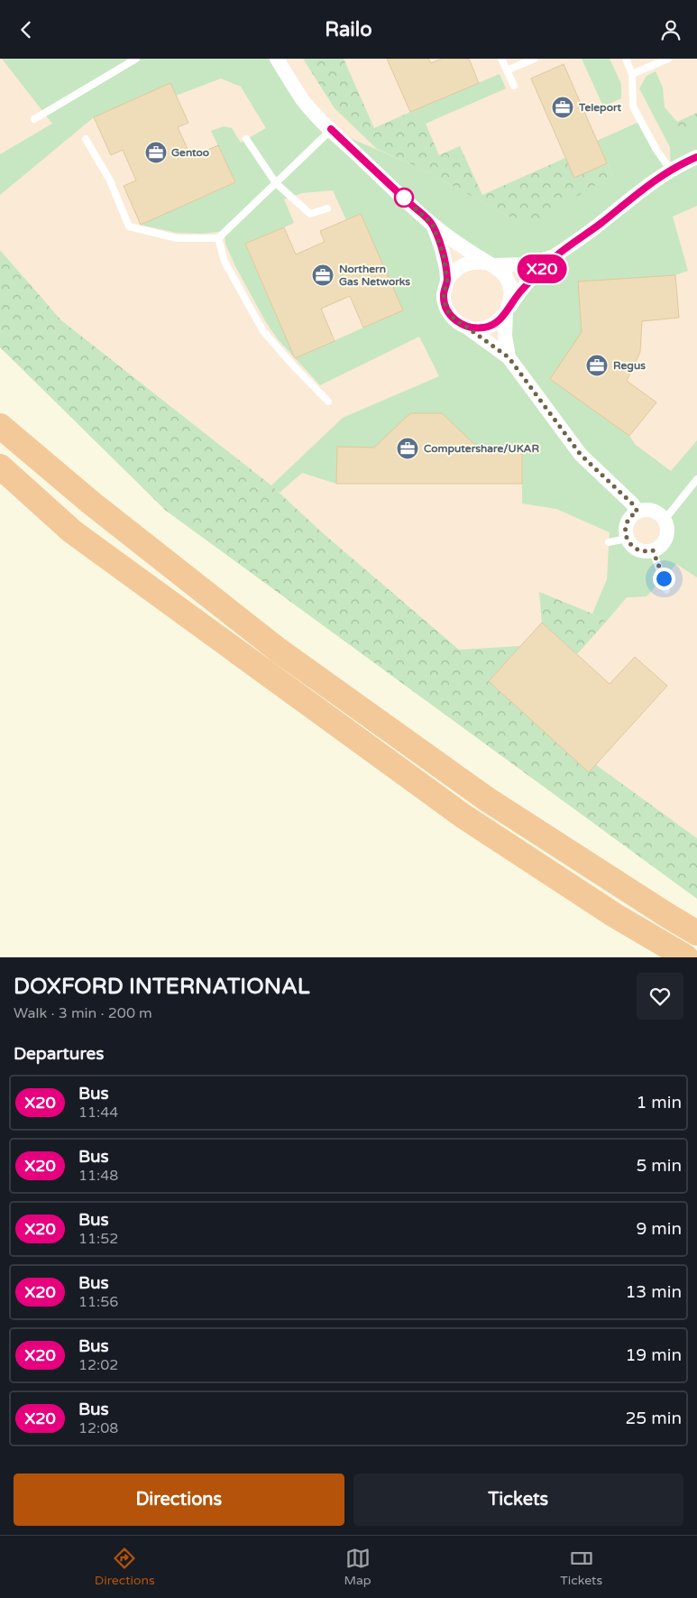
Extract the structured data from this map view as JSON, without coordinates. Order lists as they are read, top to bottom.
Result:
{
  "places": {
    "office": [
      "Teleport",
      "Gentoo",
      "Northern Gas Networks",
      "Regus",
      "Computershare/UKAR"
    ]
  },
  "lines": ["bus line X20"],
  "page": {
    "header": "Railo",
    "on_map": "X20",
    "heading": [
      ["DOXFORD INTERNATIONAL", "Walk · 3 min · 200 m"],
      "Departures"
    ],
    "list": [
      {
        "mark": "X20",
        "name": "Bus",
        "note": "11:44",
        "value": "1 min"
      },
      {
        "mark": "X20",
        "name": "Bus",
        "note": "11:48",
        "value": "5 min"
      },
      {
        "mark": "X20",
        "name": "Bus",
        "note": "11:52",
        "value": "9 min"
      },
      {
        "mark": "X20",
        "name": "Bus",
        "note": "11:56",
        "value": "13 min"
      },
      {
        "mark": "X20",
        "name": "Bus",
        "note": "12:02",
        "value": "19 min"
      },
      {
        "mark": "X20",
        "name": "Bus",
        "note": "12:08",
        "value": "25 min"
      }
    ],
    "buttons": ["Directions", "Tickets"],
    "tabs": ["Directions", "Map", "Tickets"]
  }
}
